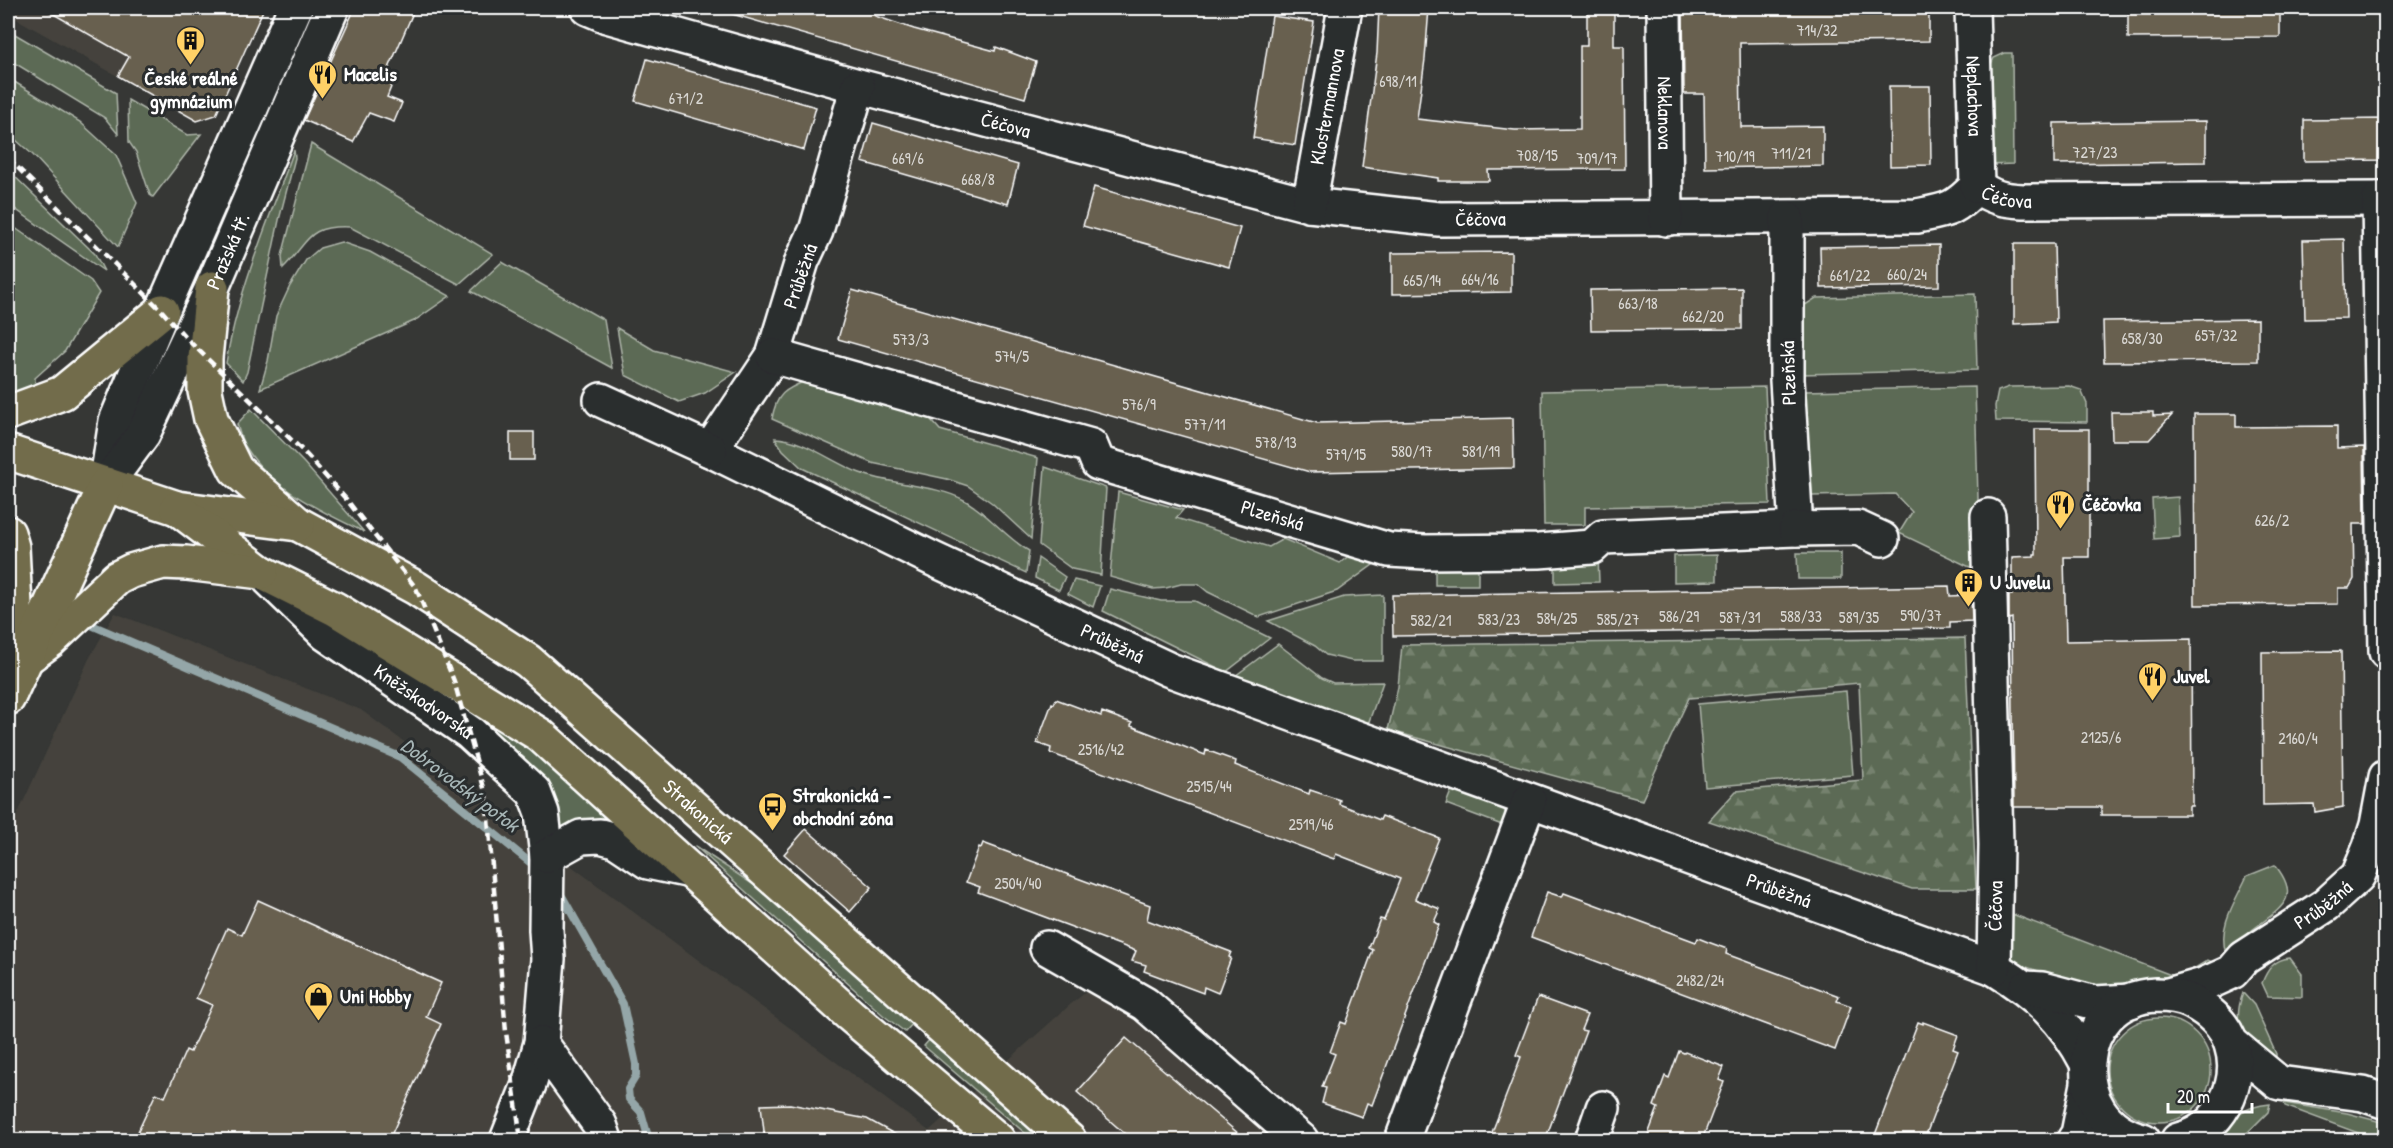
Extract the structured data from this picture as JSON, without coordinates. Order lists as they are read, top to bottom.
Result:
{
  "streets": {
    "main road": ["Pražská tř.", "Strakonická"],
    "street": [
      "Neplachova",
      "Klostermannova",
      "Neklanova",
      "Čéčova",
      "Průběžná",
      "Plzeňská",
      "Kněžskodvorská"
    ]
  },
  "crossings": [
    ["Neplachova", "Čéčova"],
    ["Klostermannova", "Čéčova"],
    ["Neklanova", "Čéčova"],
    ["Čéčova", "Průběžná"],
    ["Čéčova", "Plzeňská"],
    ["Průběžná", "Plzeňská"]
  ],
  "water": ["Dobrovodský potok"],
  "places": {
    "building": ["České reálné gymnázium", "U Juvelu"],
    "restaurant": ["Macelis", "Čéčovka", "Juvel"],
    "bus stop": ["Strakonická - obchodní zóna"],
    "shop": ["Uni Hobby"]
  },
  "house_numbers": [
    "714/32",
    "698/11",
    "671/2",
    "727/23",
    "711/21",
    "708/15",
    "710/19",
    "669/6",
    "709/17",
    "668/8",
    "660/24",
    "661/22",
    "664/16",
    "665/14",
    "663/18",
    "662/20",
    "657/32",
    "658/30",
    "573/3",
    "574/5",
    "576/9",
    "577/11",
    "578/13",
    "580/17",
    "581/19",
    "579/15",
    "626/2",
    "590/37",
    "586/29",
    "588/33",
    "587/31",
    "589/35",
    "584/25",
    "583/23",
    "585/27",
    "582/21",
    "2125/6",
    "2160/4",
    "2516/42",
    "2515/44",
    "2519/46",
    "2504/40",
    "2482/24"
  ],
  "scale_bar": "20 m"
}
